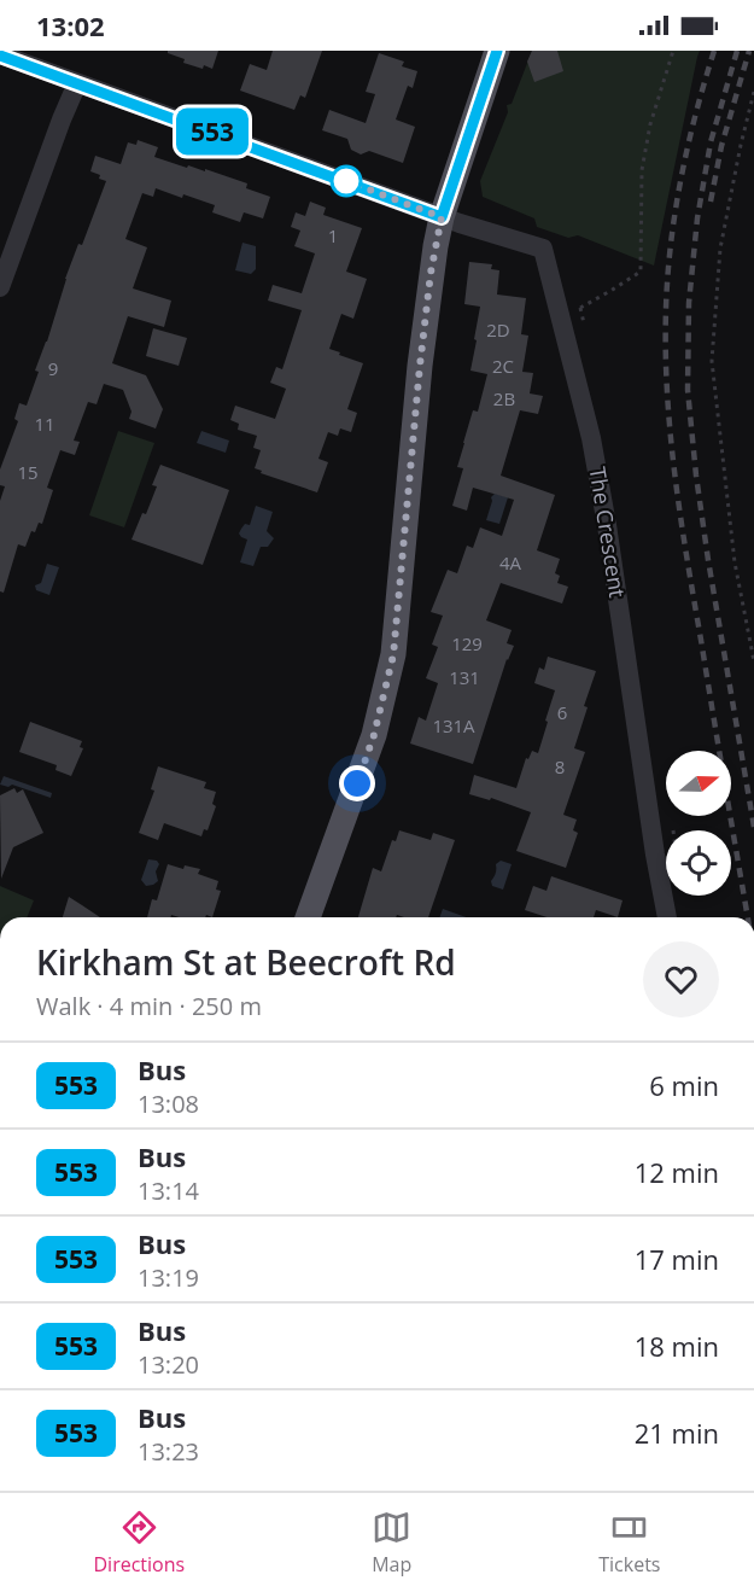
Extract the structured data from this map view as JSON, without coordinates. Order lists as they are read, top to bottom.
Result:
{
  "streets": {
    "street": ["The Crescent"]
  },
  "lines": ["bus line 553"],
  "house_numbers": [
    "1",
    "2D",
    "2C",
    "9",
    "2B",
    "11",
    "15",
    "4A",
    "129",
    "131",
    "6",
    "131A",
    "8"
  ],
  "north": "right",
  "page": {
    "status": "13:02",
    "on_map": "553",
    "heading": ["Kirkham St at Beecroft Rd", "Walk · 4 min · 250 m"],
    "list": [
      {
        "mark": "553",
        "name": "Bus",
        "note": "13:08",
        "value": "6 min"
      },
      {
        "mark": "553",
        "name": "Bus",
        "note": "13:14",
        "value": "12 min"
      },
      {
        "mark": "553",
        "name": "Bus",
        "note": "13:19",
        "value": "17 min"
      },
      {
        "mark": "553",
        "name": "Bus",
        "note": "13:20",
        "value": "18 min"
      },
      {
        "mark": "553",
        "name": "Bus",
        "note": "13:23",
        "value": "21 min"
      }
    ],
    "tabs": ["Directions", "Map", "Tickets"]
  }
}
